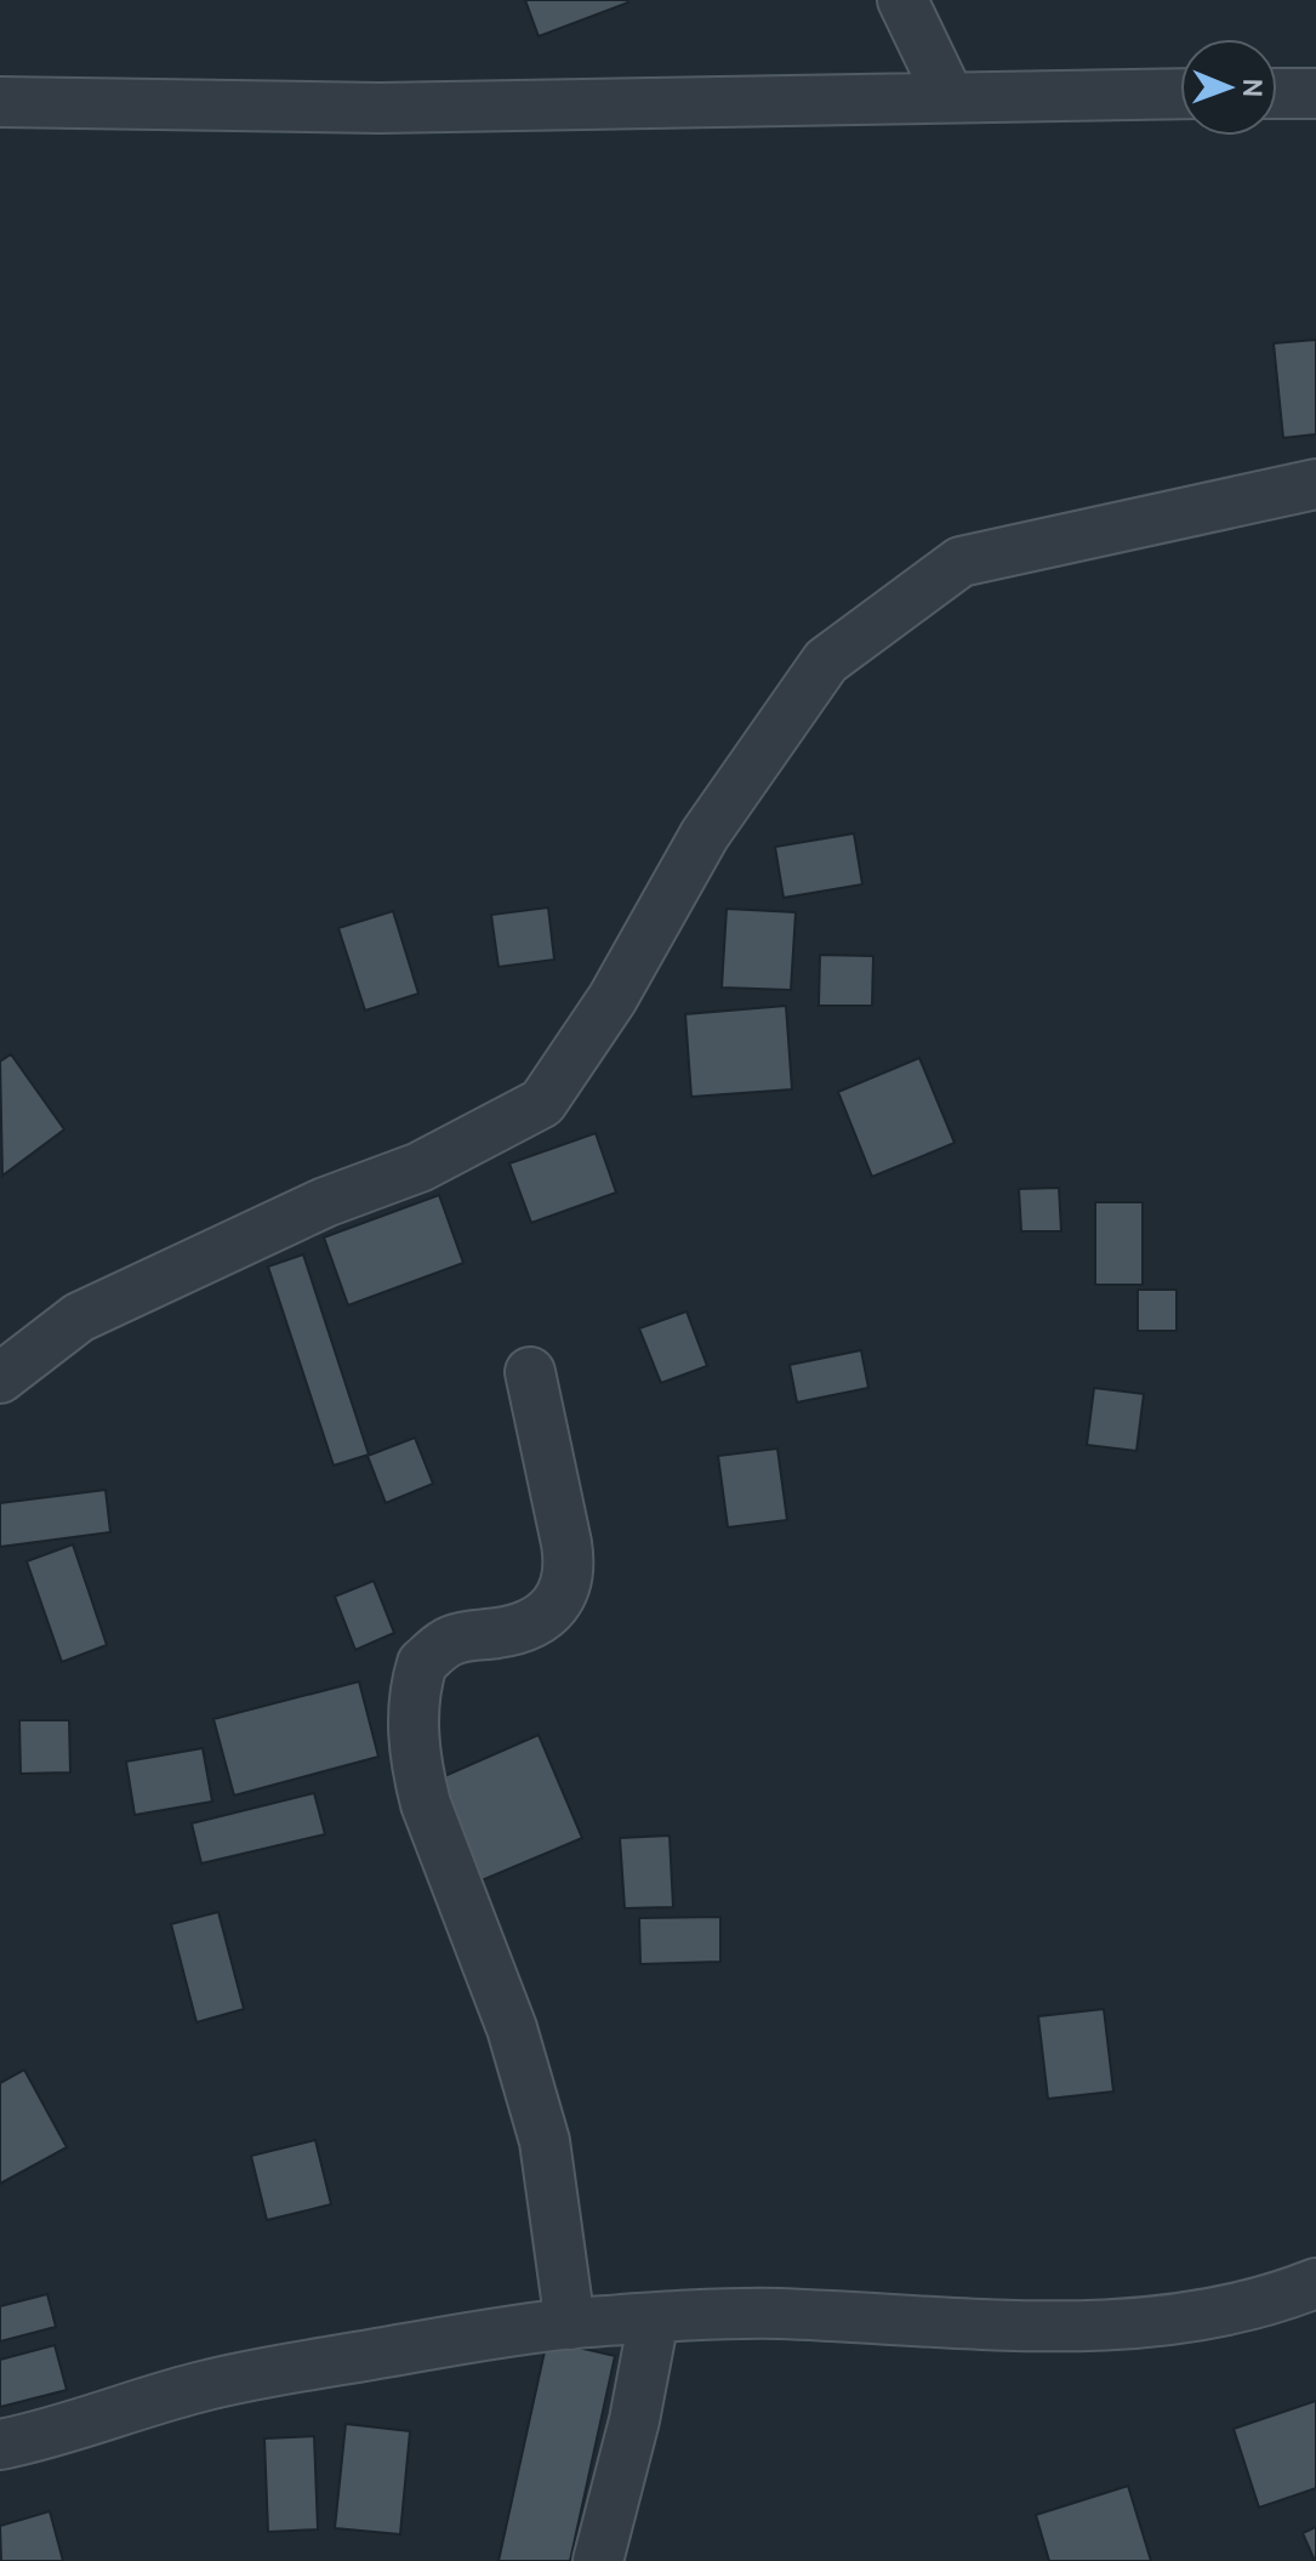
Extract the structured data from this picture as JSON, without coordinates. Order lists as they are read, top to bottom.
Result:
{
  "north": "right"
}
